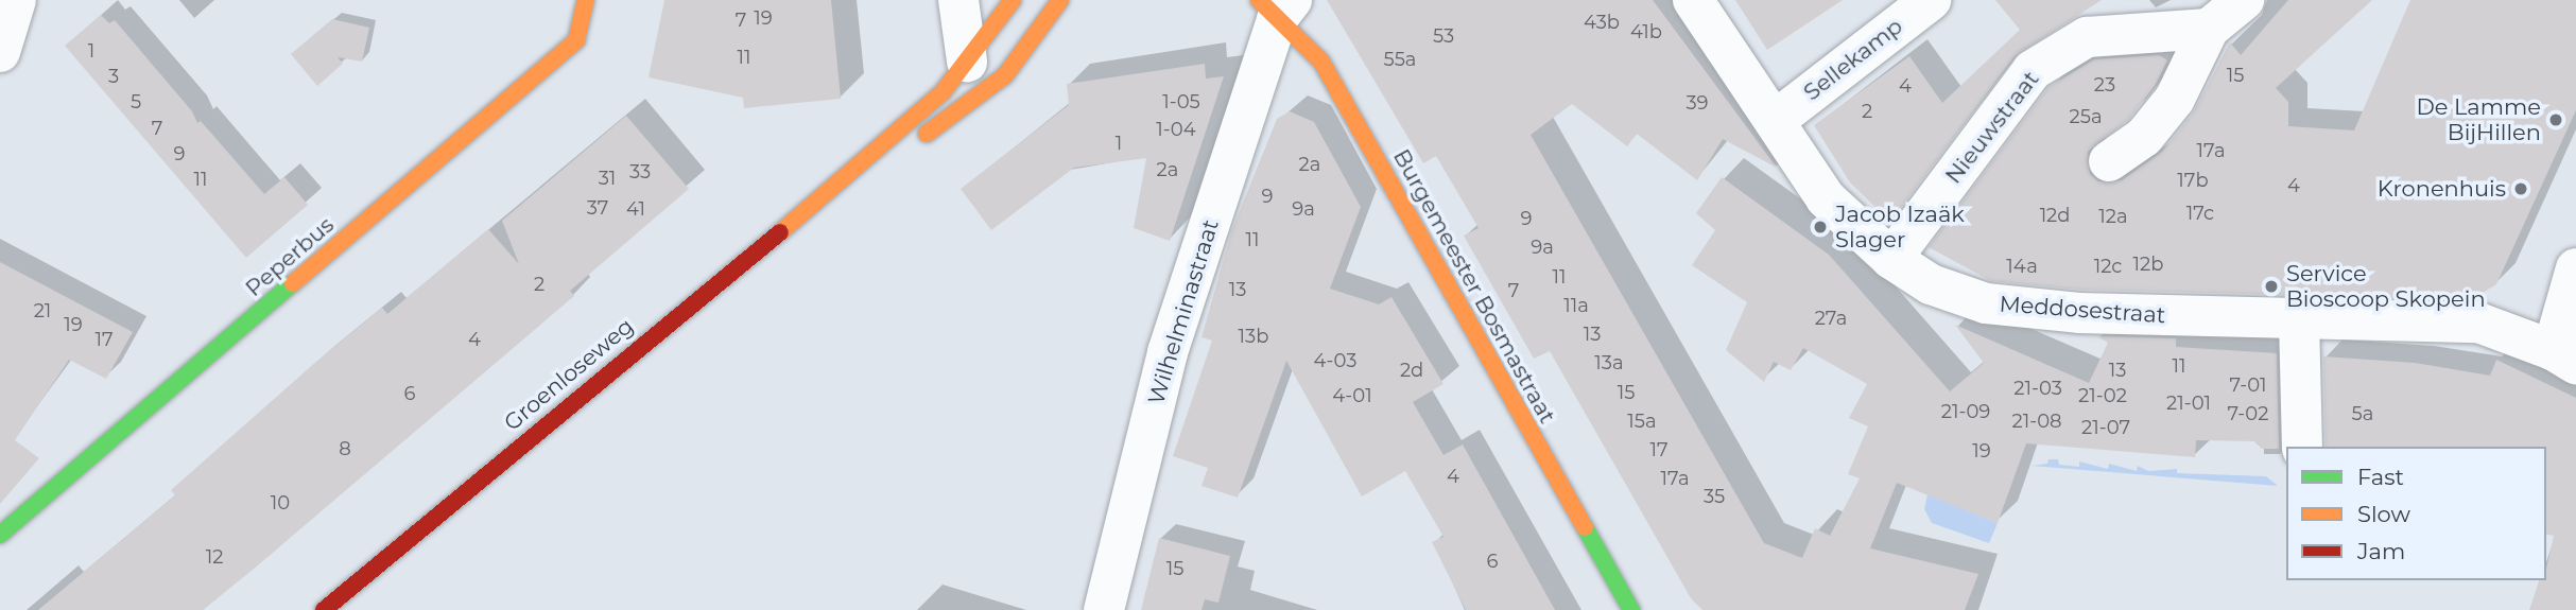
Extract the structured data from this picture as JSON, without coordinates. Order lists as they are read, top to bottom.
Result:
{
  "streets": {
    "street": [
      "Sellekamp",
      "Nieuwstraat",
      "Peperbus",
      "Burgemeester Bosmastraat",
      "Meddosestraat",
      "Wilhelminastraat",
      "Groenloseweg"
    ]
  },
  "crossings": [
    ["Sellekamp", "Meddosestraat"],
    ["Nieuwstraat", "Meddosestraat"],
    ["Burgemeester Bosmastraat", "Wilhelminastraat"]
  ],
  "places": [
    "De Lamme BijHillen",
    "Kronenhuis",
    "Jacob Izaäk Slager",
    "Service Bioscoop Skopein"
  ],
  "house_numbers": [
    "19",
    "7",
    "43b",
    "41b",
    "53",
    "1",
    "11",
    "55a",
    "15",
    "3",
    "23",
    "4",
    "5",
    "1-05",
    "39",
    "2",
    "25a",
    "7",
    "1-04",
    "1",
    "17a",
    "9",
    "2a",
    "2a",
    "33",
    "31",
    "11",
    "17b",
    "4",
    "9",
    "37",
    "41",
    "9a",
    "17c",
    "12d",
    "12a",
    "9",
    "11",
    "9a",
    "12b",
    "14a",
    "12c",
    "11",
    "2",
    "13",
    "7",
    "11a",
    "21",
    "27a",
    "19",
    "13",
    "13b",
    "17",
    "4",
    "4-03",
    "13a",
    "11",
    "2d",
    "13",
    "7-01",
    "21-03",
    "15",
    "6",
    "4-01",
    "21-02",
    "21-01",
    "21-09",
    "7-02",
    "5a",
    "15a",
    "21-08",
    "21-07",
    "8",
    "17",
    "19",
    "4",
    "17a",
    "35",
    "10",
    "12",
    "6",
    "15"
  ],
  "legend": ["Fast", "Slow", "Jam"]
}
